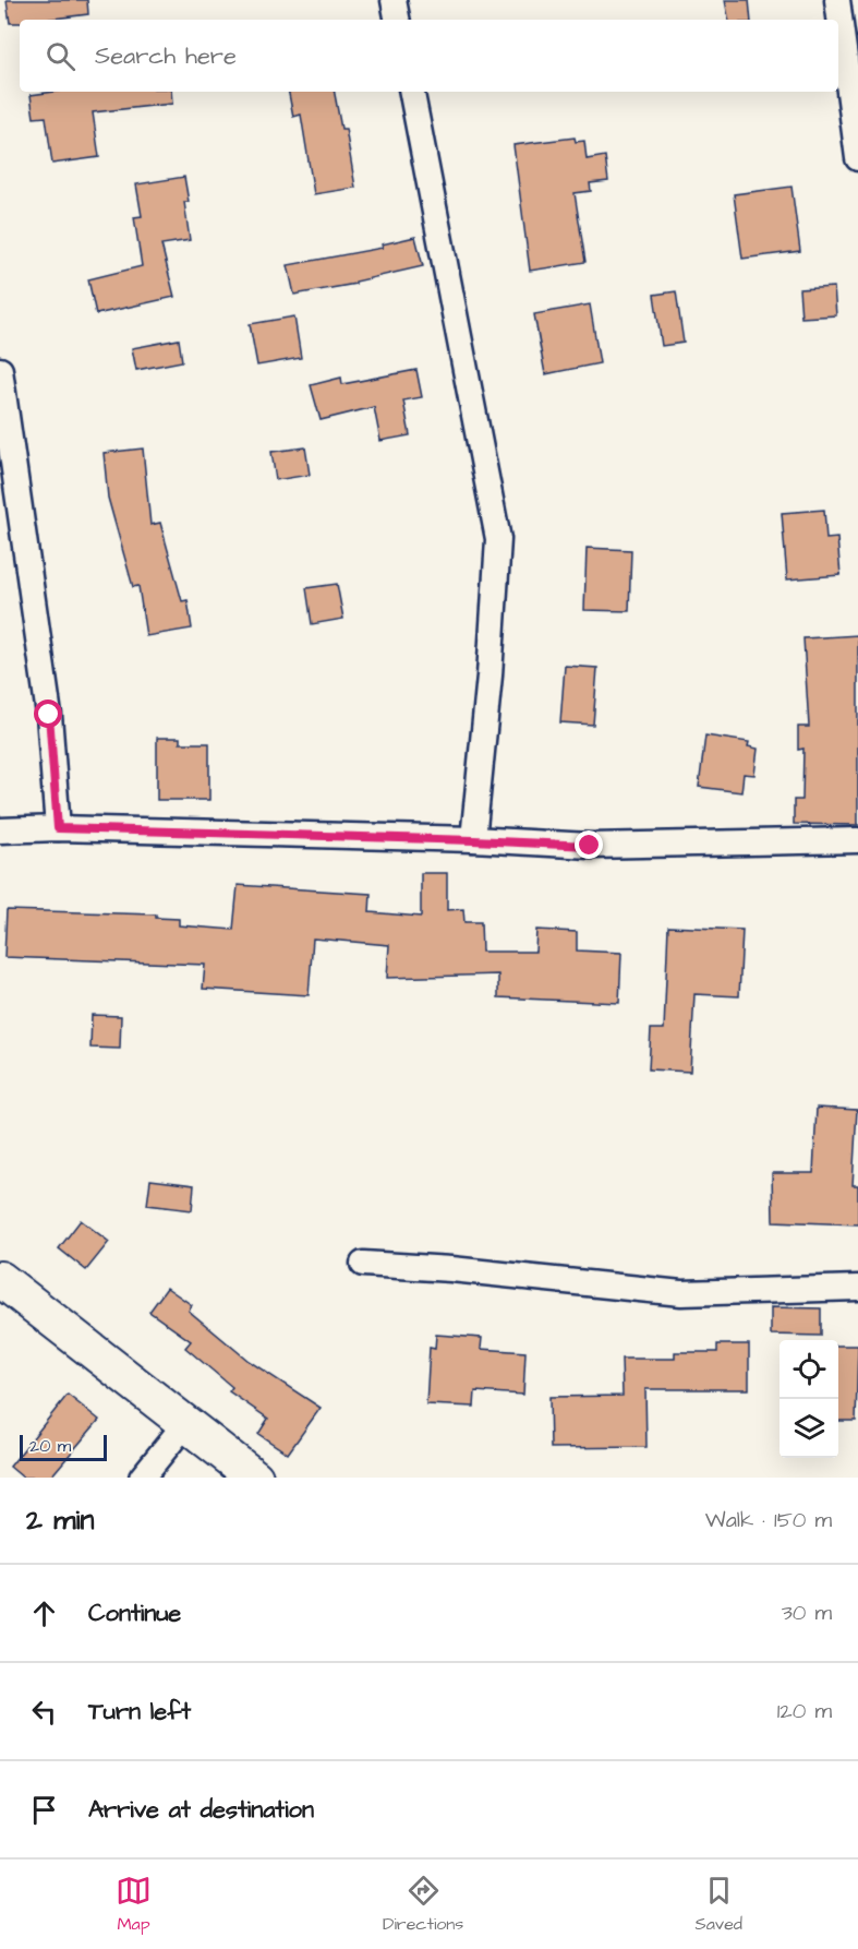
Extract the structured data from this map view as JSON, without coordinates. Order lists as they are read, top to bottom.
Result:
{
  "scale_bar": "20 m",
  "page": {
    "search": "Search here",
    "scale": "20 m",
    "heading": ["2 min", "Walk · 150 m"],
    "list": [
      ["Continue", "30 m"],
      ["Turn left", "120 m"],
      "Arrive at destination"
    ],
    "nav": ["Map", "Directions", "Saved"]
  }
}
